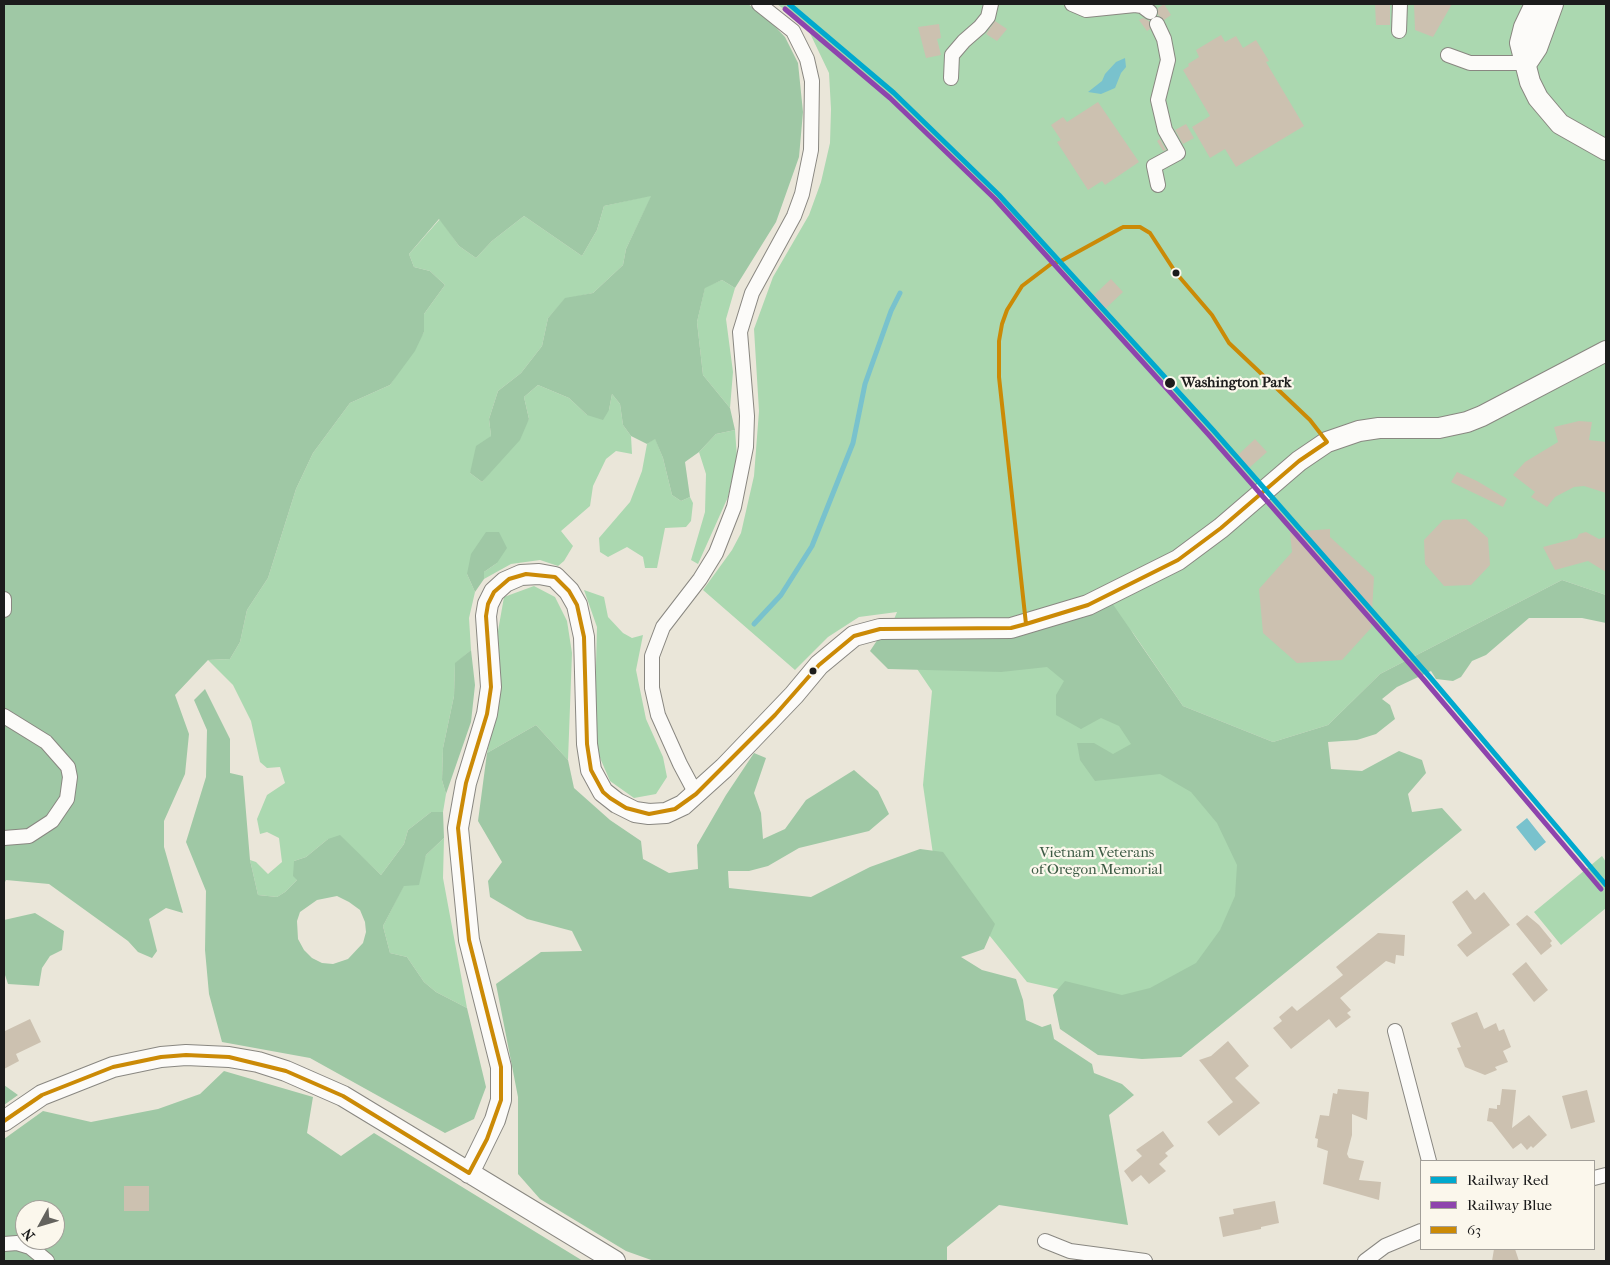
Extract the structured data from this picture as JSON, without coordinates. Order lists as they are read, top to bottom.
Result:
{
  "parks": ["Vietnam Veterans of Oregon Memorial"],
  "places": ["Washington Park"],
  "lines": ["rail line Red", "rail line Blue", "transit line 63"],
  "legend": ["Railway Red", "Railway Blue", "63"],
  "north": "bottom left"
}
